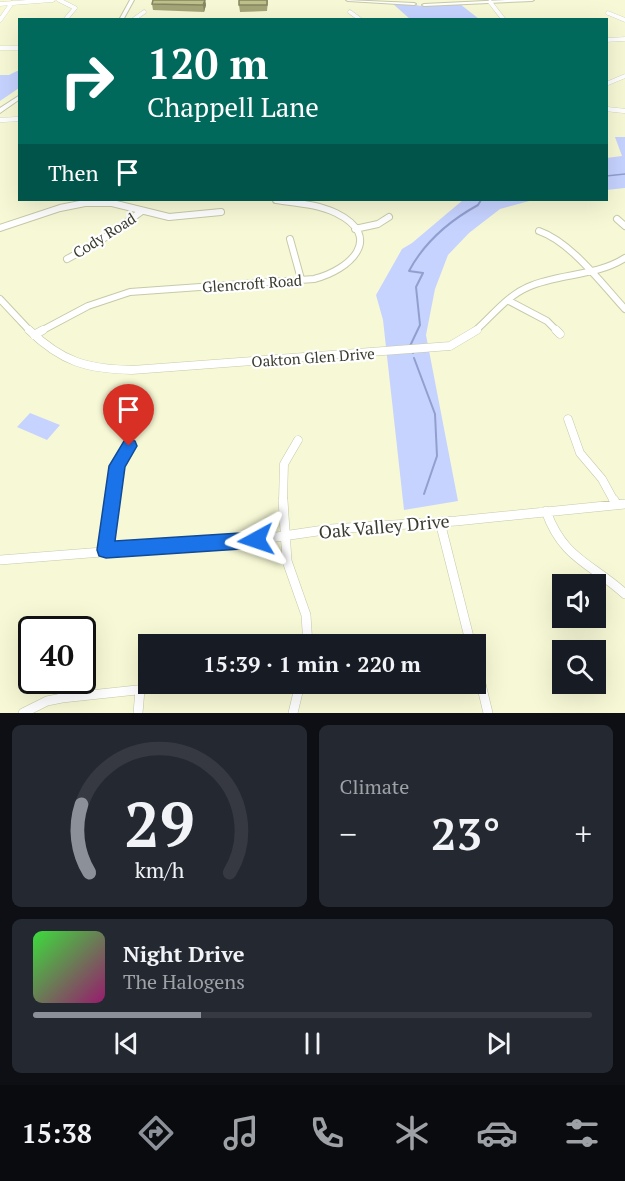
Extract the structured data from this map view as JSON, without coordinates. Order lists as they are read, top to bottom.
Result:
{
  "streets": {
    "street": [
      "Cody Road",
      "Glencroft Road",
      "Oakton Glen Drive",
      "Oak Valley Drive"
    ]
  },
  "crossings": [
    ["Glencroft Road", "Oakton Glen Drive"]
  ],
  "page": {
    "turn": ["120 m", "Chappell Lane"],
    "then": "Then",
    "limit": "40",
    "trip": "15:39 · 1 min · 220 m",
    "tile": "Climate",
    "heat": ["−", "23°", "+"],
    "song": ["Night Drive", "The Halogens"],
    "tabs": "15:38",
    "gauge": ["29", "km/h"]
  }
}
